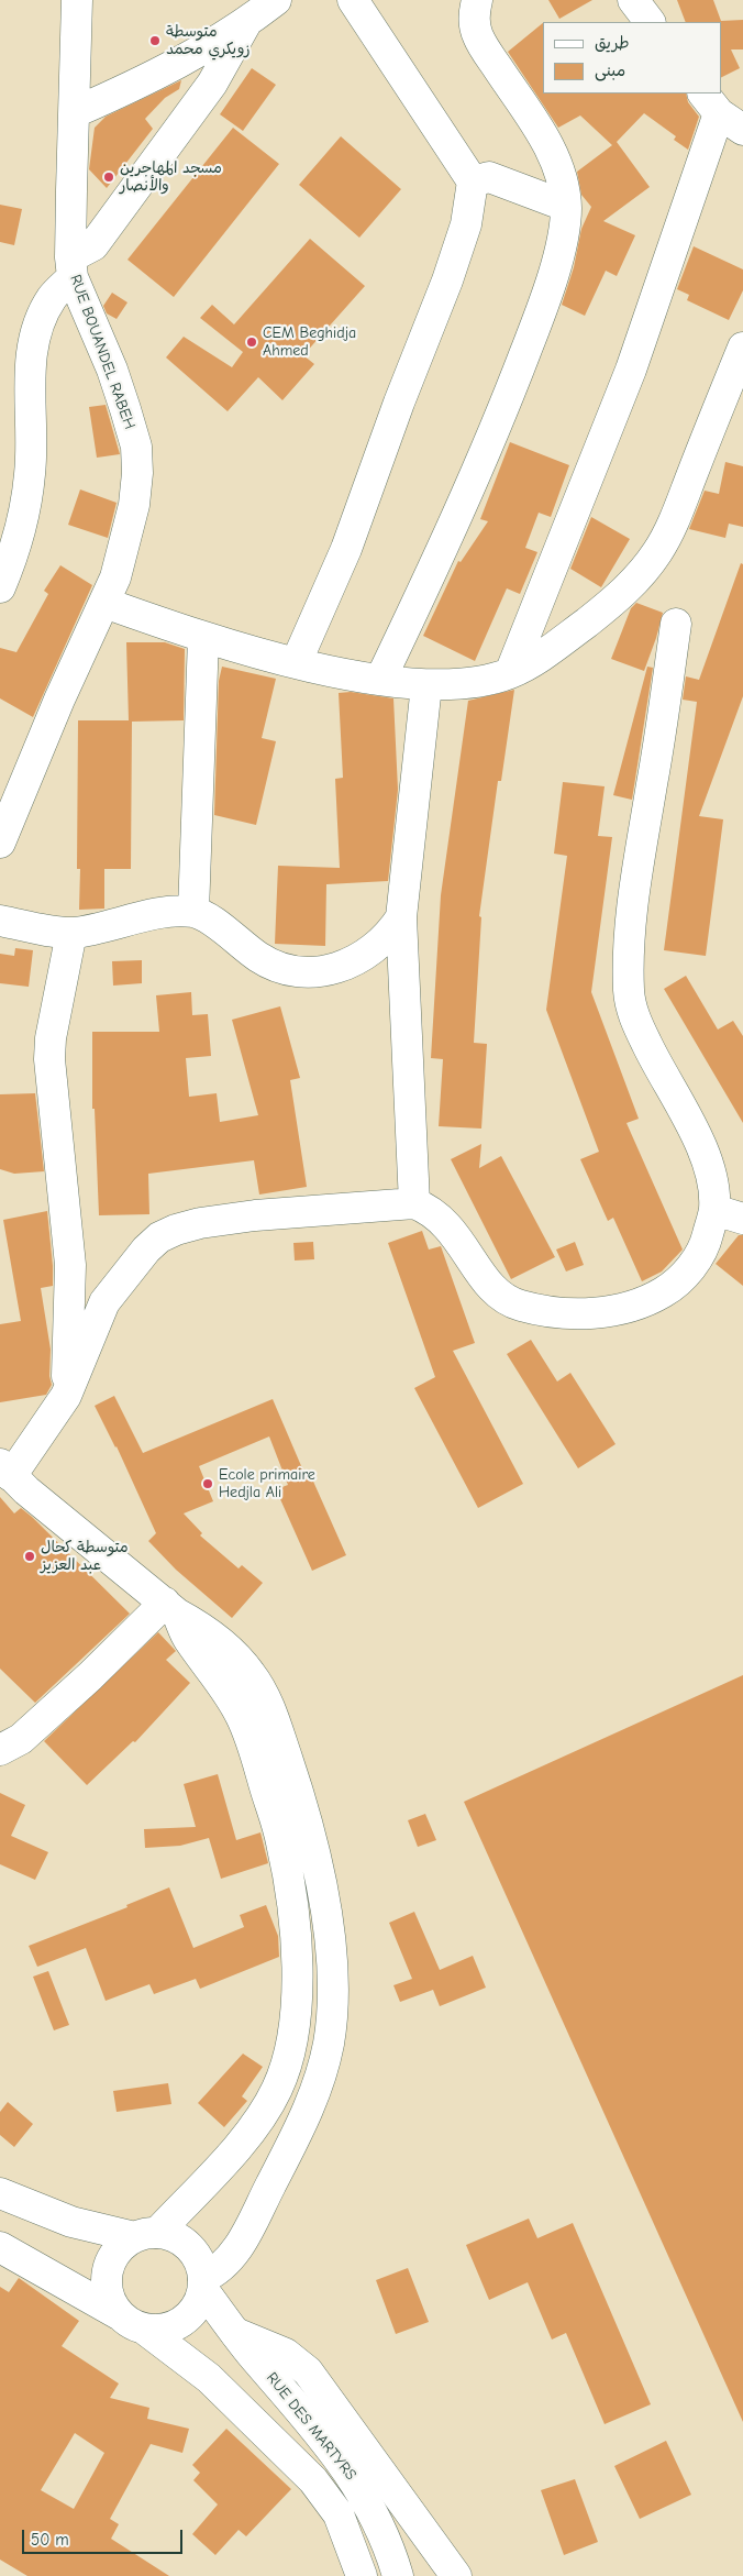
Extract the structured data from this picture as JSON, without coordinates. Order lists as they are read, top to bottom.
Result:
{
  "streets": {
    "street": ["RUE BOUANDEL RABEH", "RUE DES MARTYRS"]
  },
  "places": [
    "متوسطة زويكري محمد",
    "مسجد المهاجرين والأنصار",
    "CEM Beghidja Ahmed",
    "Ecole primaire Hedjla Ali",
    "متوسطة كحال عبد العزيز"
  ],
  "legend": ["طريق", "مبنى"],
  "scale_bar": "50 m"
}
